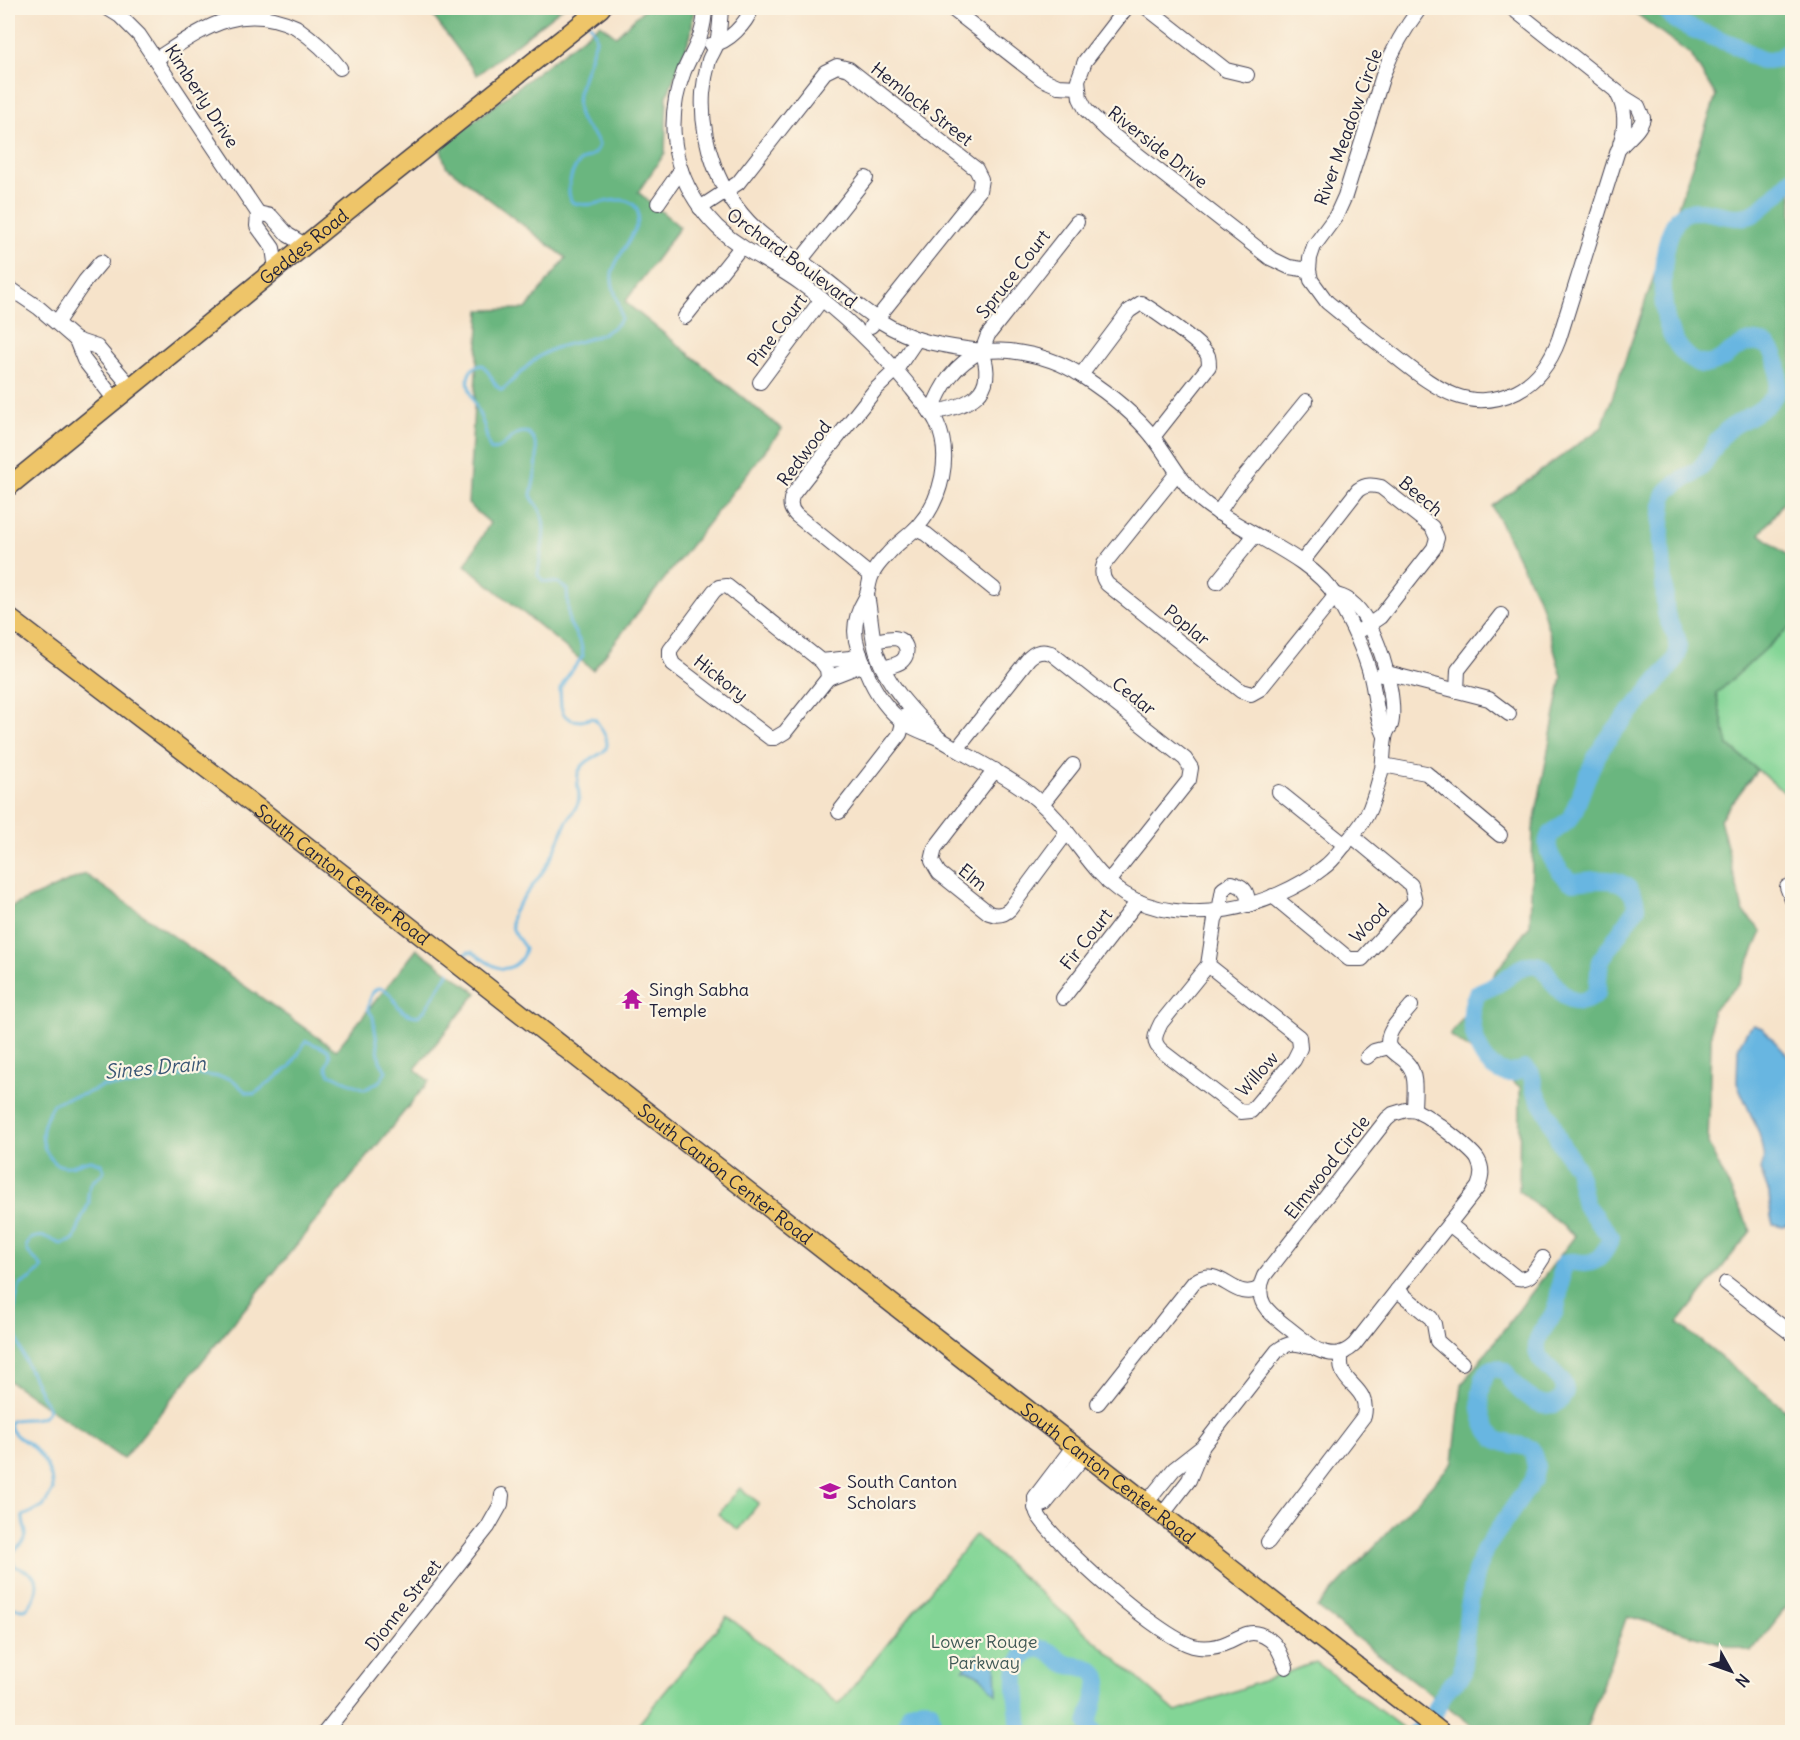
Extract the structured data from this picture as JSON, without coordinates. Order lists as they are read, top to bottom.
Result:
{
  "streets": {
    "main road": ["Geddes Road", "South Canton Center Road"],
    "street": [
      "Kimberly Drive",
      "Hemlock Street",
      "River Meadow Circle",
      "Riverside Drive",
      "Orchard Boulevard",
      "Spruce Court",
      "Pine Court",
      "Redwood",
      "Beech",
      "Poplar",
      "Hickory",
      "Cedar",
      "Elm",
      "Wood",
      "Fir Court",
      "Willow",
      "Elmwood Circle",
      "Dionne Street"
    ]
  },
  "crossings": [
    ["Kimberly Drive", "Geddes Road"],
    ["Hemlock Street", "Orchard Boulevard"],
    ["River Meadow Circle", "Riverside Drive"],
    ["Orchard Boulevard", "Spruce Court"],
    ["Orchard Boulevard", "Pine Court"],
    ["Orchard Boulevard", "Redwood"],
    ["Orchard Boulevard", "Beech"],
    ["Orchard Boulevard", "Poplar"],
    ["Orchard Boulevard", "Cedar"],
    ["Orchard Boulevard", "Elm"],
    ["Orchard Boulevard", "Wood"],
    ["Orchard Boulevard", "Fir Court"],
    ["Orchard Boulevard", "Willow"]
  ],
  "water": ["Sines Drain"],
  "parks": ["Lower Rouge Parkway"],
  "places": {
    "temple": ["Singh Sabha Temple"],
    "school or university": ["South Canton Scholars"]
  },
  "north": "bottom right"
}
